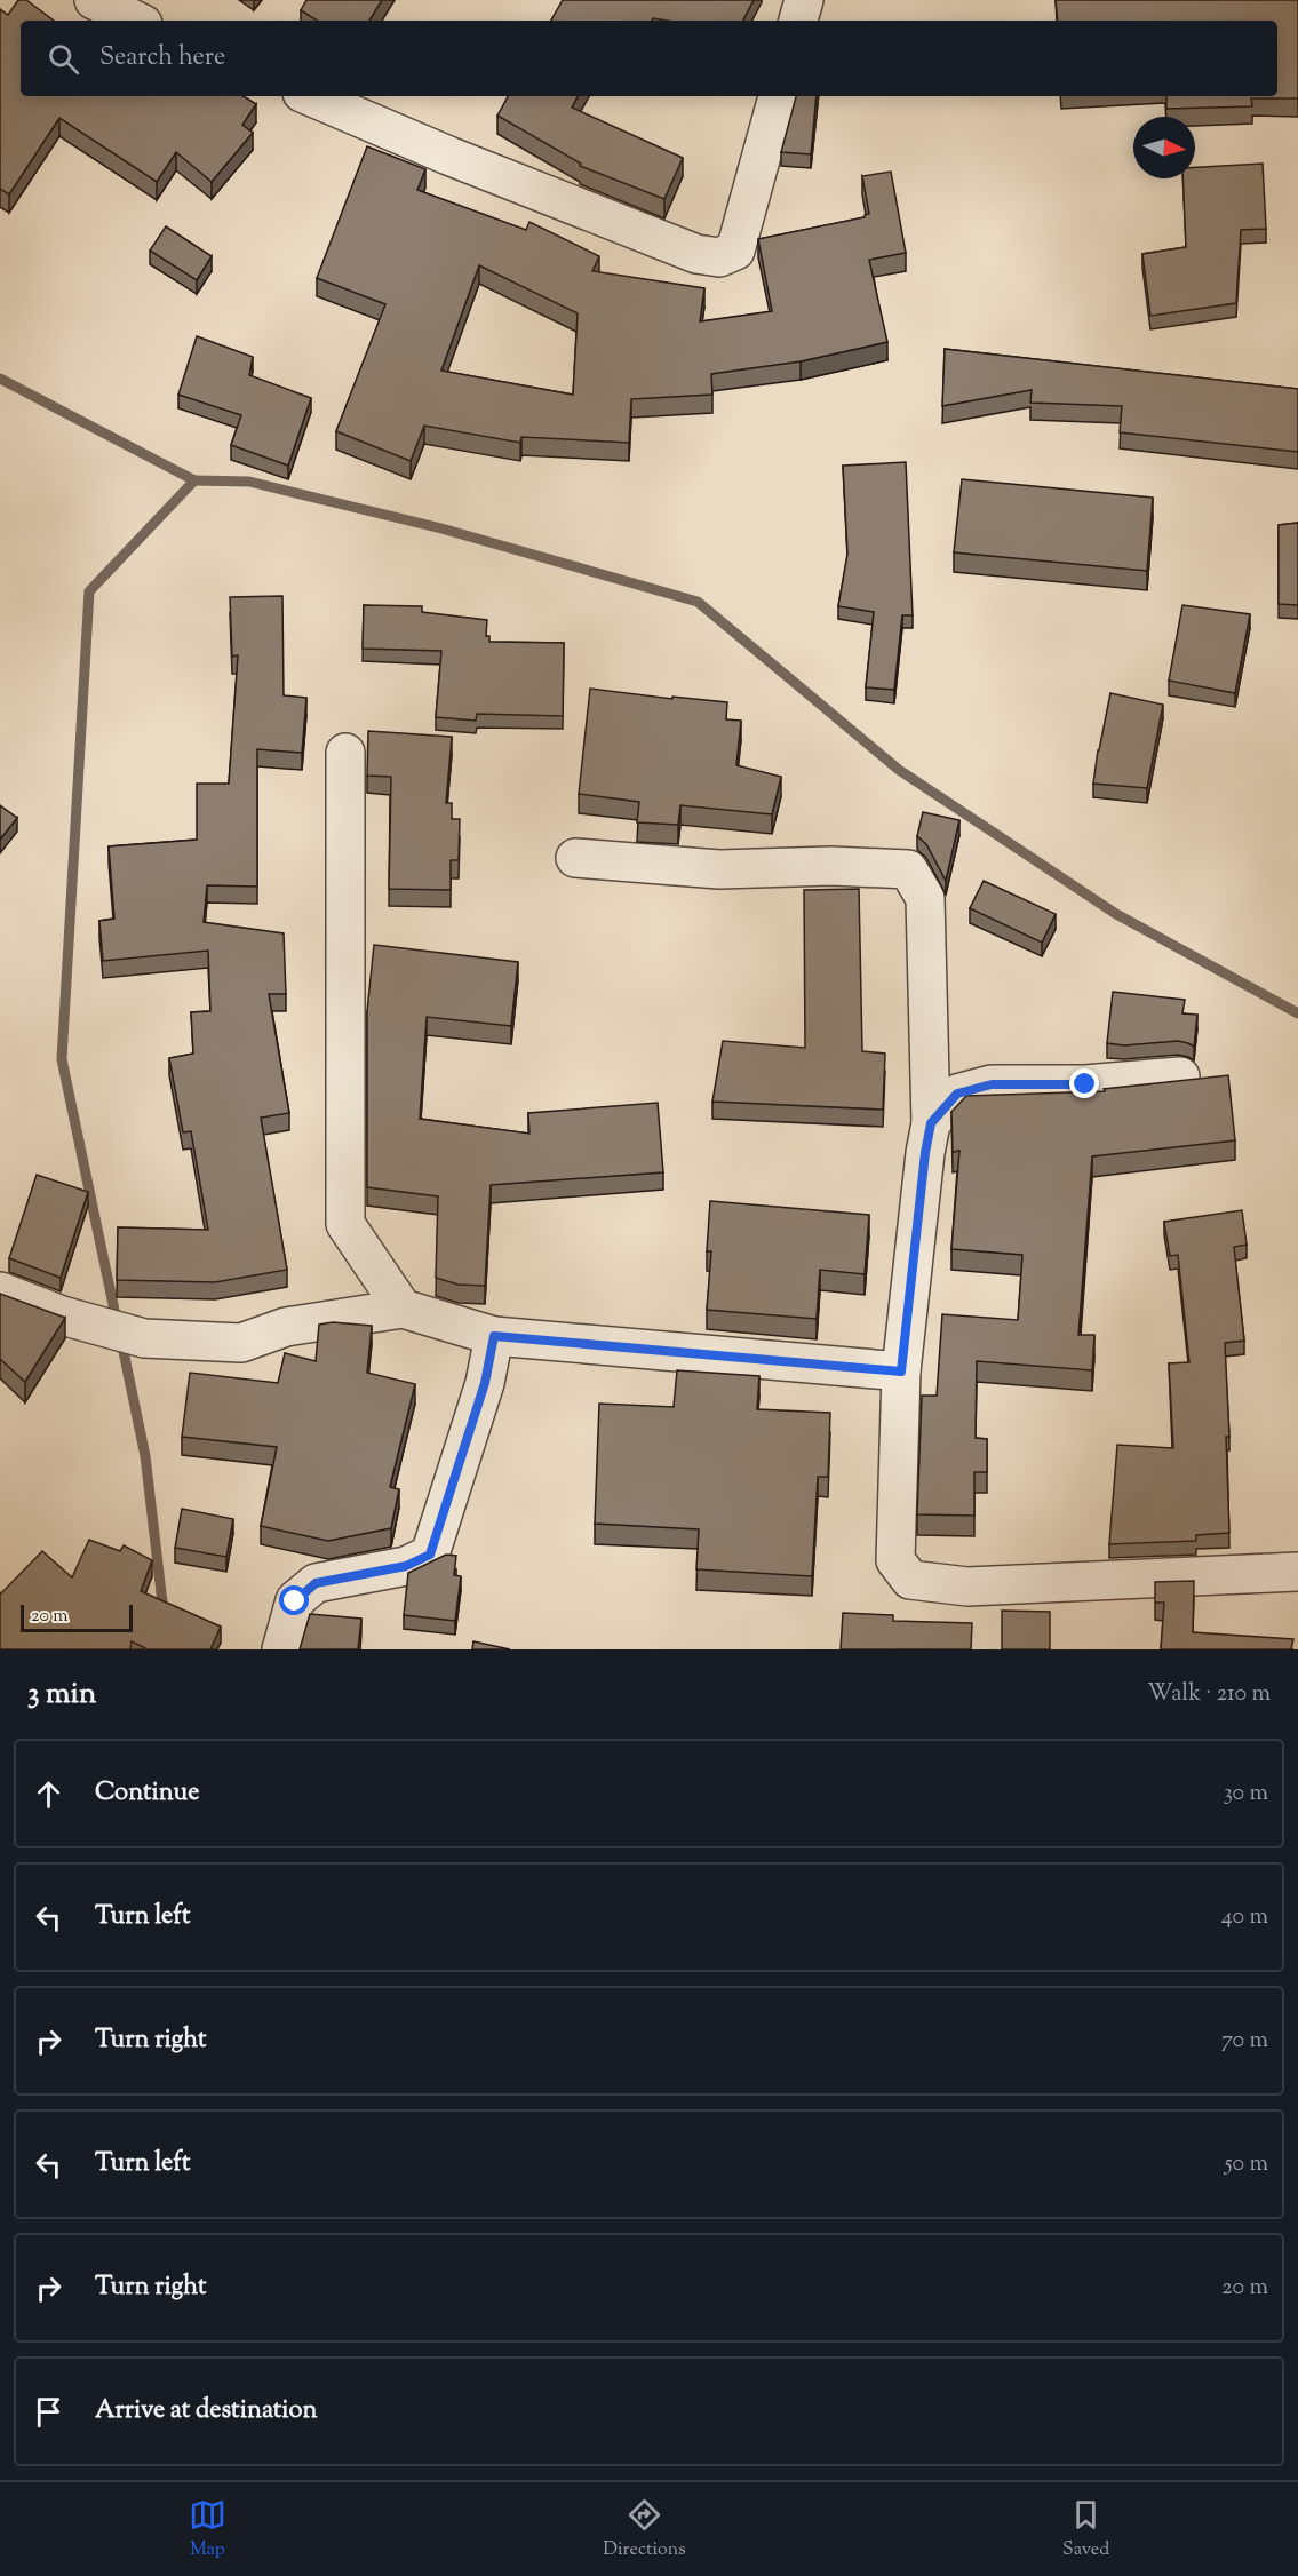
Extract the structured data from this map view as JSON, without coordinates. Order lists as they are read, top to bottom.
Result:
{
  "scale_bar": "20 m",
  "north": "right",
  "page": {
    "search": "Search here",
    "scale": "20 m",
    "heading": ["3 min", "Walk · 210 m"],
    "list": [
      ["Continue", "30 m"],
      ["Turn left", "40 m"],
      ["Turn right", "70 m"],
      ["Turn left", "50 m"],
      ["Turn right", "20 m"],
      "Arrive at destination"
    ],
    "nav": ["Map", "Directions", "Saved"]
  }
}
